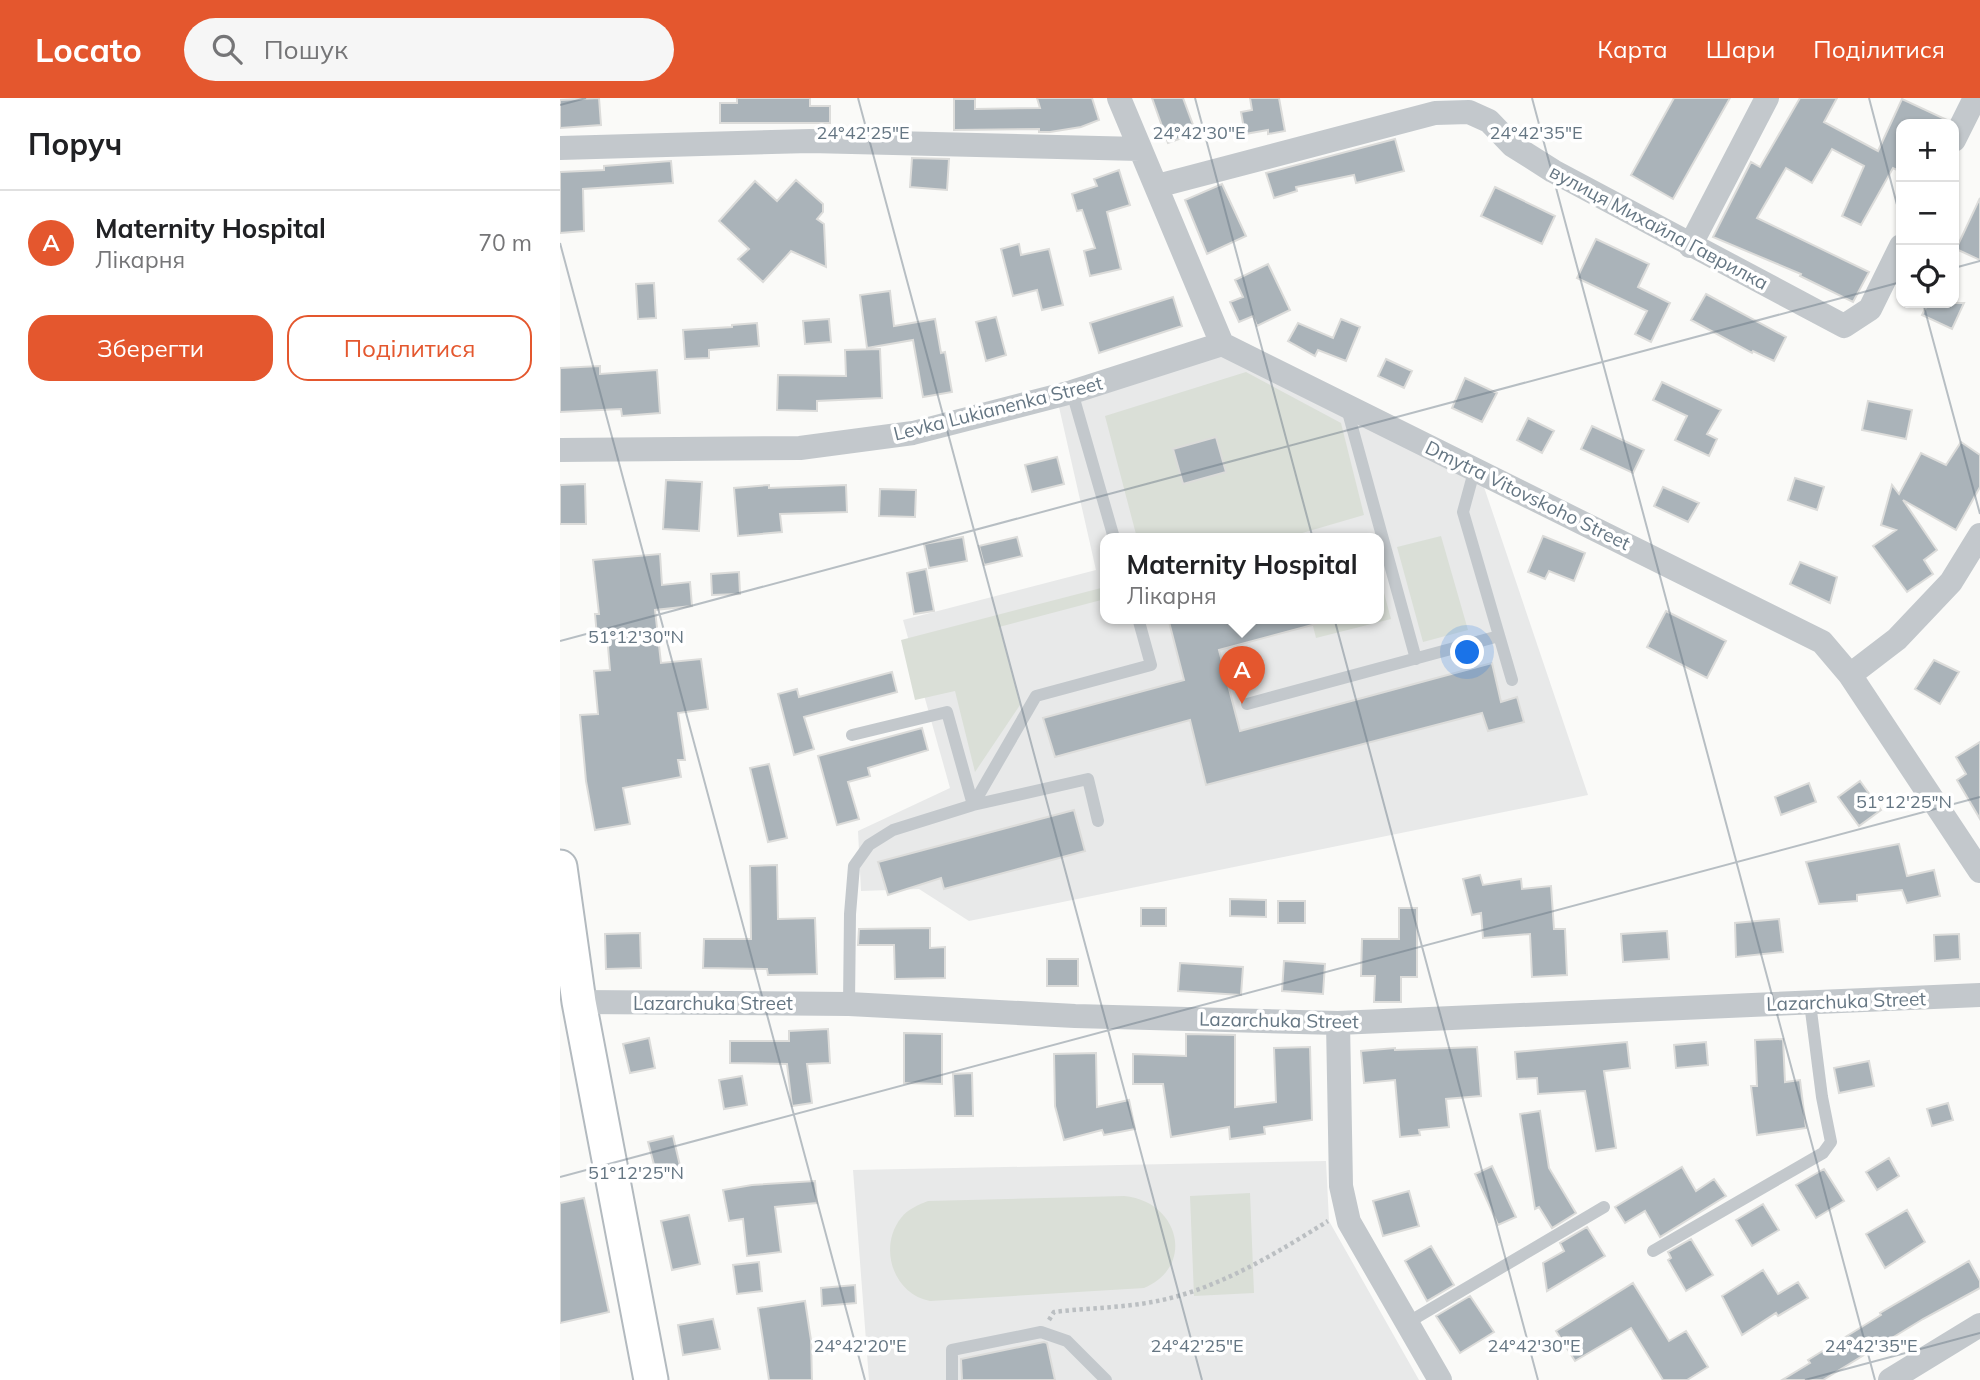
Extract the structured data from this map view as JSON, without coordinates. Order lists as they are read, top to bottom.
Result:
{
  "streets": {
    "street": [
      "вулиця Михайла Гаврилка",
      "Levka Lukianenka Street",
      "Dmytra Vitovskoho Street",
      "Lazarchuka Street"
    ]
  },
  "crossings": [
    ["Levka Lukianenka Street", "Dmytra Vitovskoho Street"]
  ],
  "page": {
    "header": "Locato",
    "search": "Пошук",
    "nav": ["Карта", "Шари", "Поділитися"],
    "heading": "Поруч",
    "map_buttons": ["+", "−"],
    "list": [
      {
        "mark": "A",
        "name": "Maternity Hospital",
        "note": "Лікарня",
        "value": "70 m"
      }
    ],
    "buttons": ["Зберегти", "Поділитися"],
    "popup": ["Maternity Hospital", "Лікарня"],
    "pins": "A"
  },
  "coordinates": [
    "24°42'25\"E",
    "24°42'30\"E",
    "24°42'35\"E",
    "51°12'30\"N",
    "51°12'25\"N",
    "24°42'20\"E"
  ]
}
